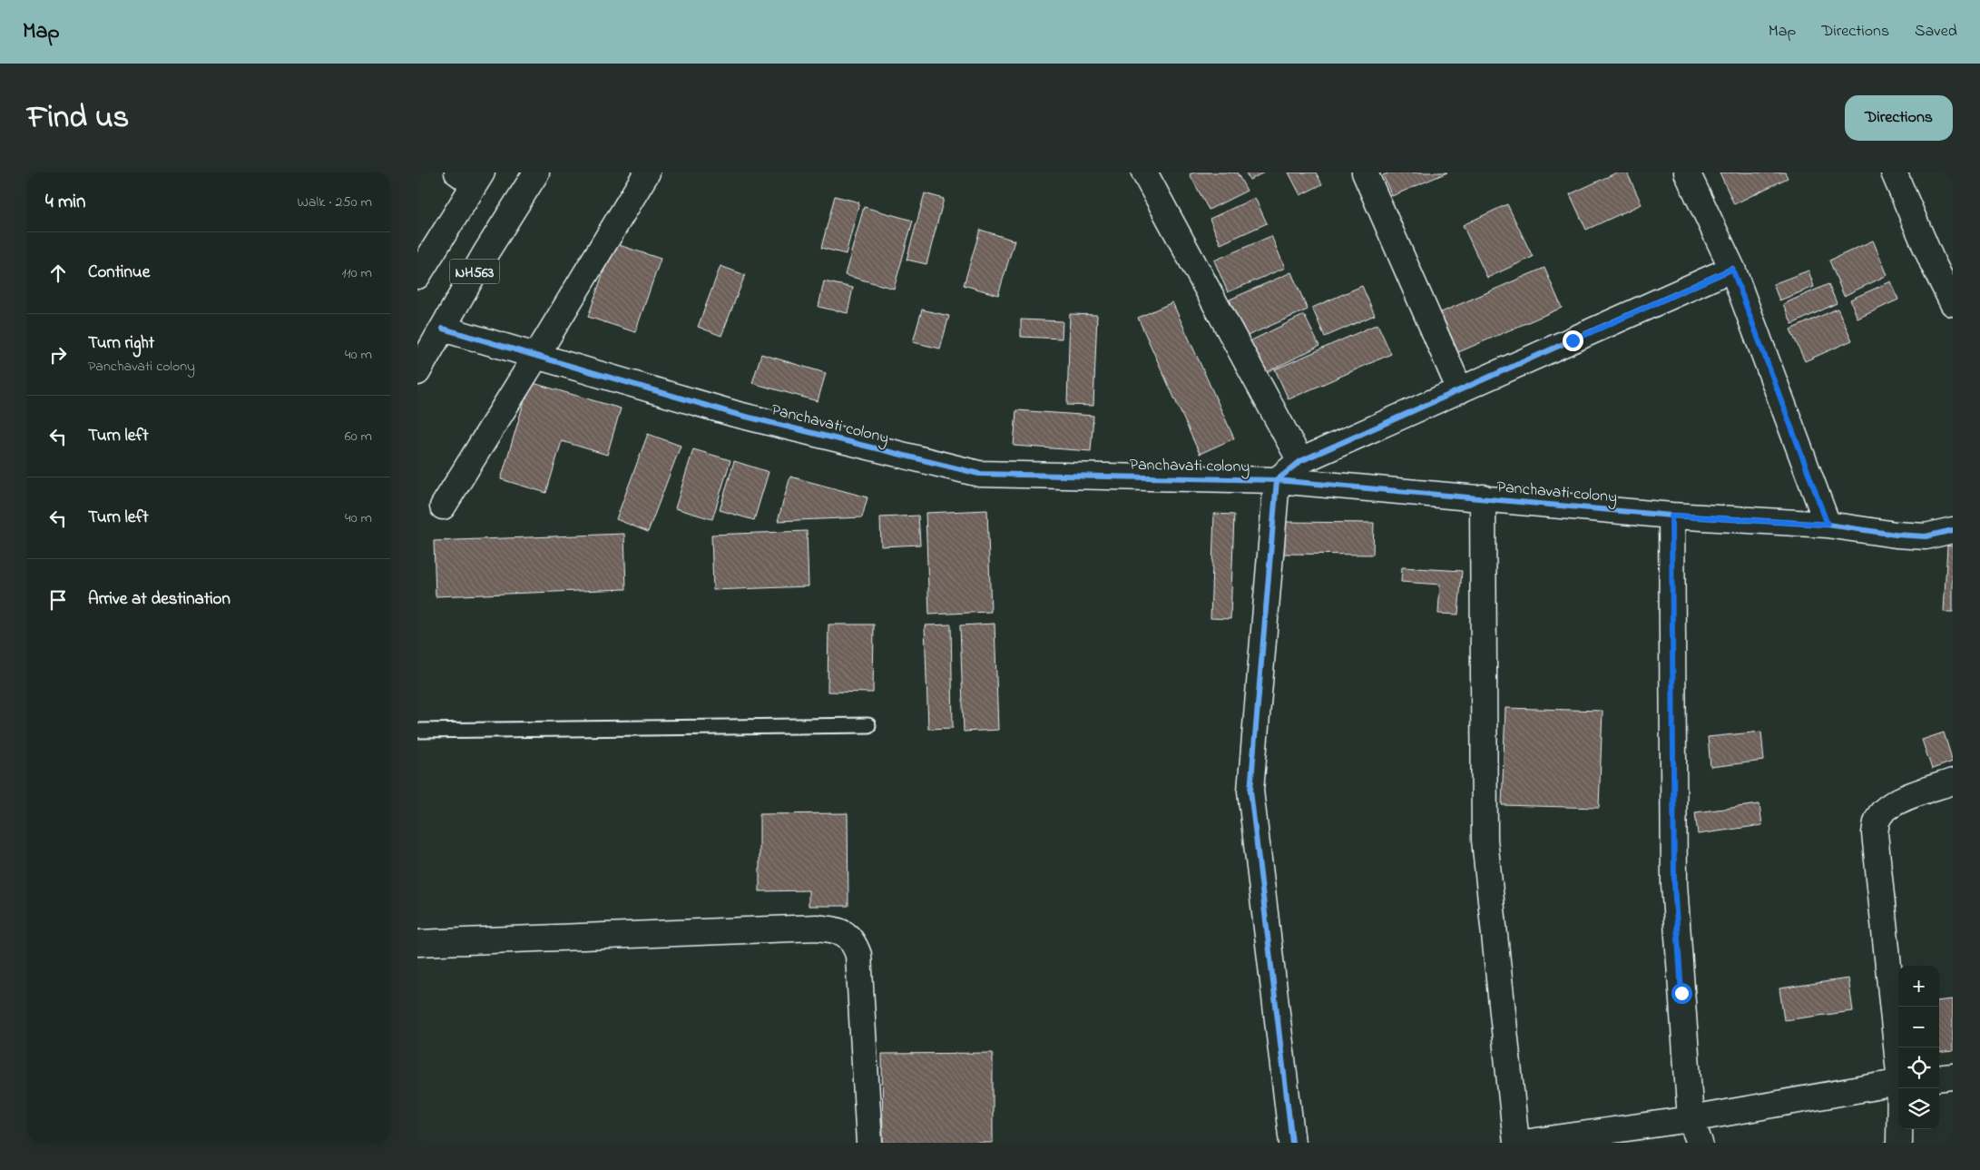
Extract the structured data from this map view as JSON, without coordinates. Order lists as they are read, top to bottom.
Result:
{
  "streets": {
    "main road": ["NH563", "Panchavati colony"]
  },
  "crossings": [
    ["NH563", "Panchavati colony"]
  ],
  "page": {
    "header": "Map",
    "nav": ["Map", "Directions", "Saved"],
    "title": "Find us",
    "buttons": "Directions",
    "heading": ["4 min", "Walk · 250 m"],
    "list": [
      ["Continue", "110 m"],
      ["Turn right", "Panchavati colony", "40 m"],
      ["Turn left", "60 m"],
      ["Turn left", "40 m"],
      "Arrive at destination"
    ],
    "map_buttons": ["+", "−"]
  }
}
